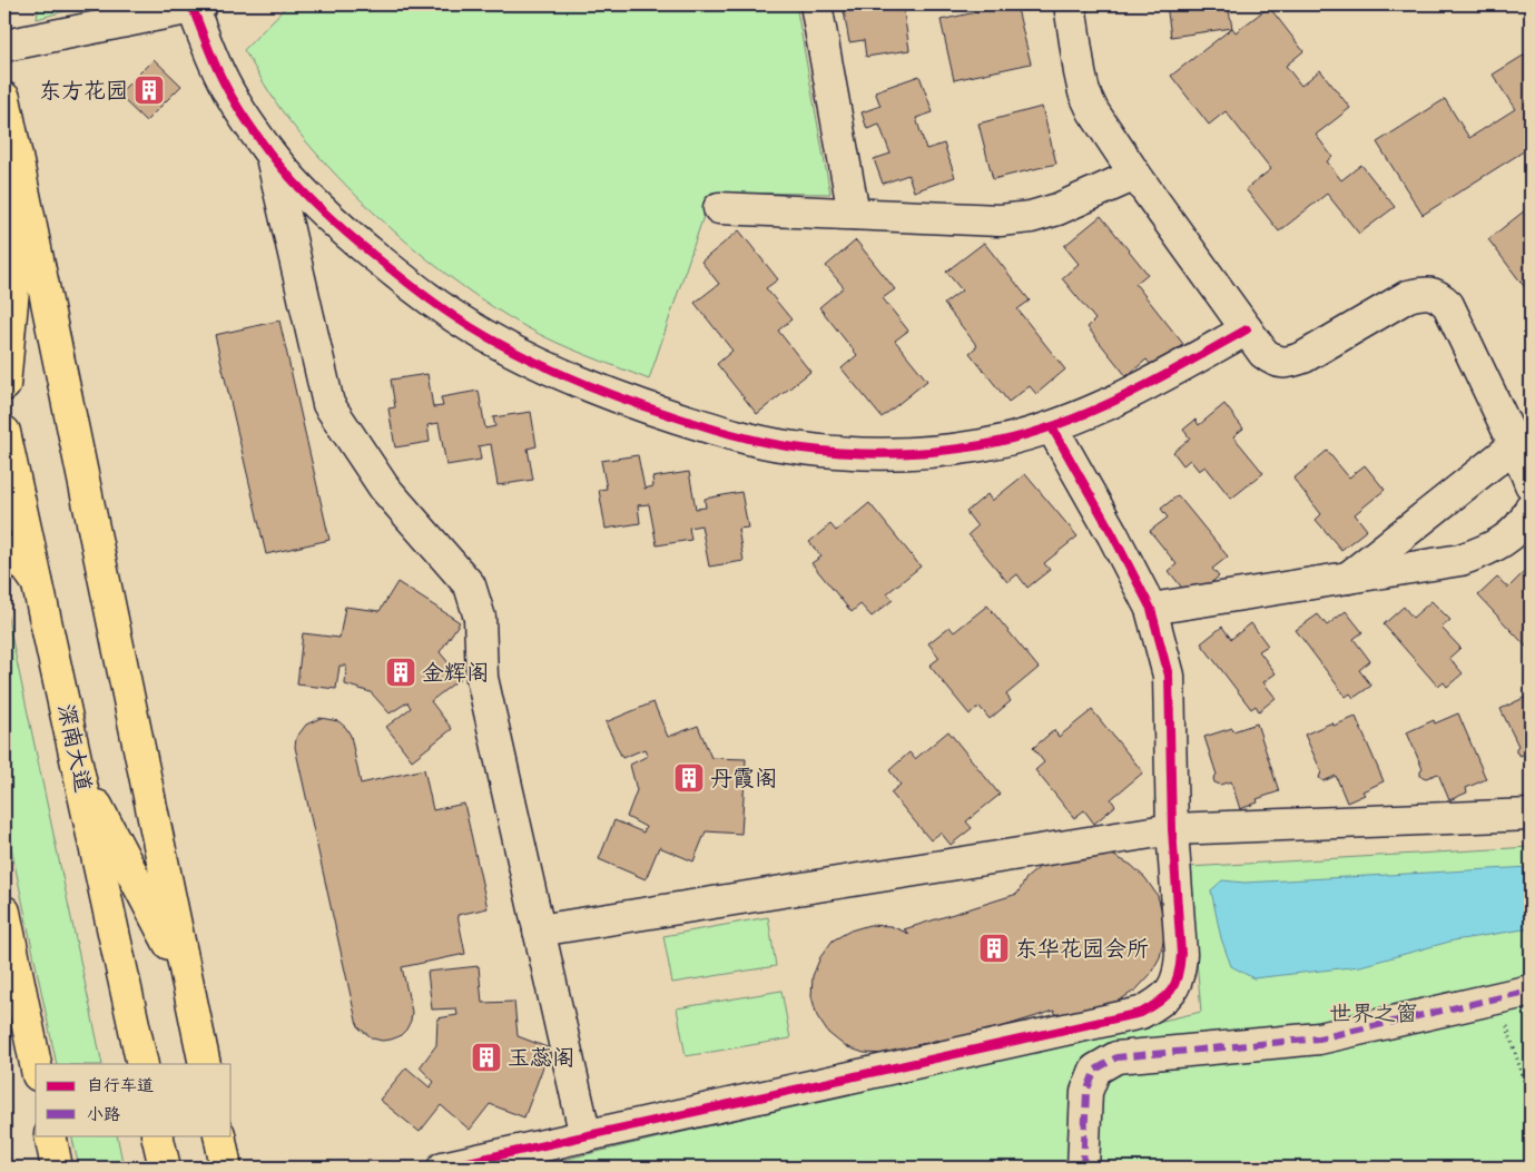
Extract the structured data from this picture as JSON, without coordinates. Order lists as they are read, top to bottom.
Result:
{
  "streets": {
    "main road": ["深南大道"]
  },
  "parks": ["世界之窗"],
  "places": {
    "building": [
      "东方花园",
      "金辉阁",
      "丹霞阁",
      "东华花园会所",
      "玉蕊阁"
    ]
  },
  "legend": ["自行车道", "小路"]
}
